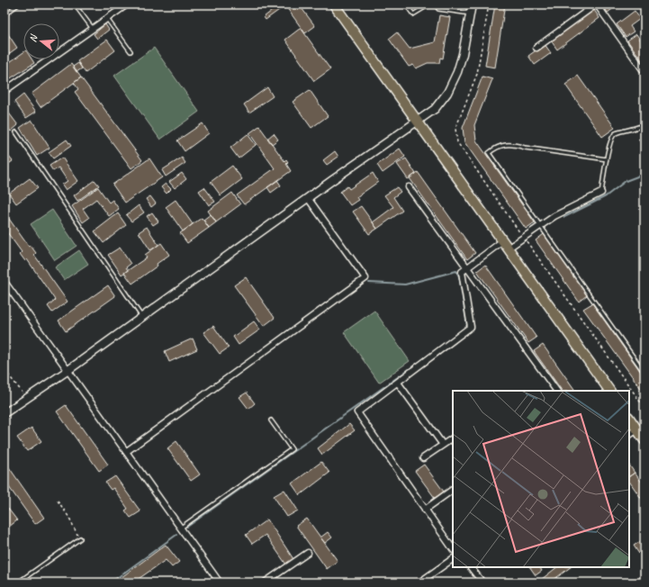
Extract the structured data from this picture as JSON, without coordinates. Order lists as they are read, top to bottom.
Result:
{
  "north": "left"
}
